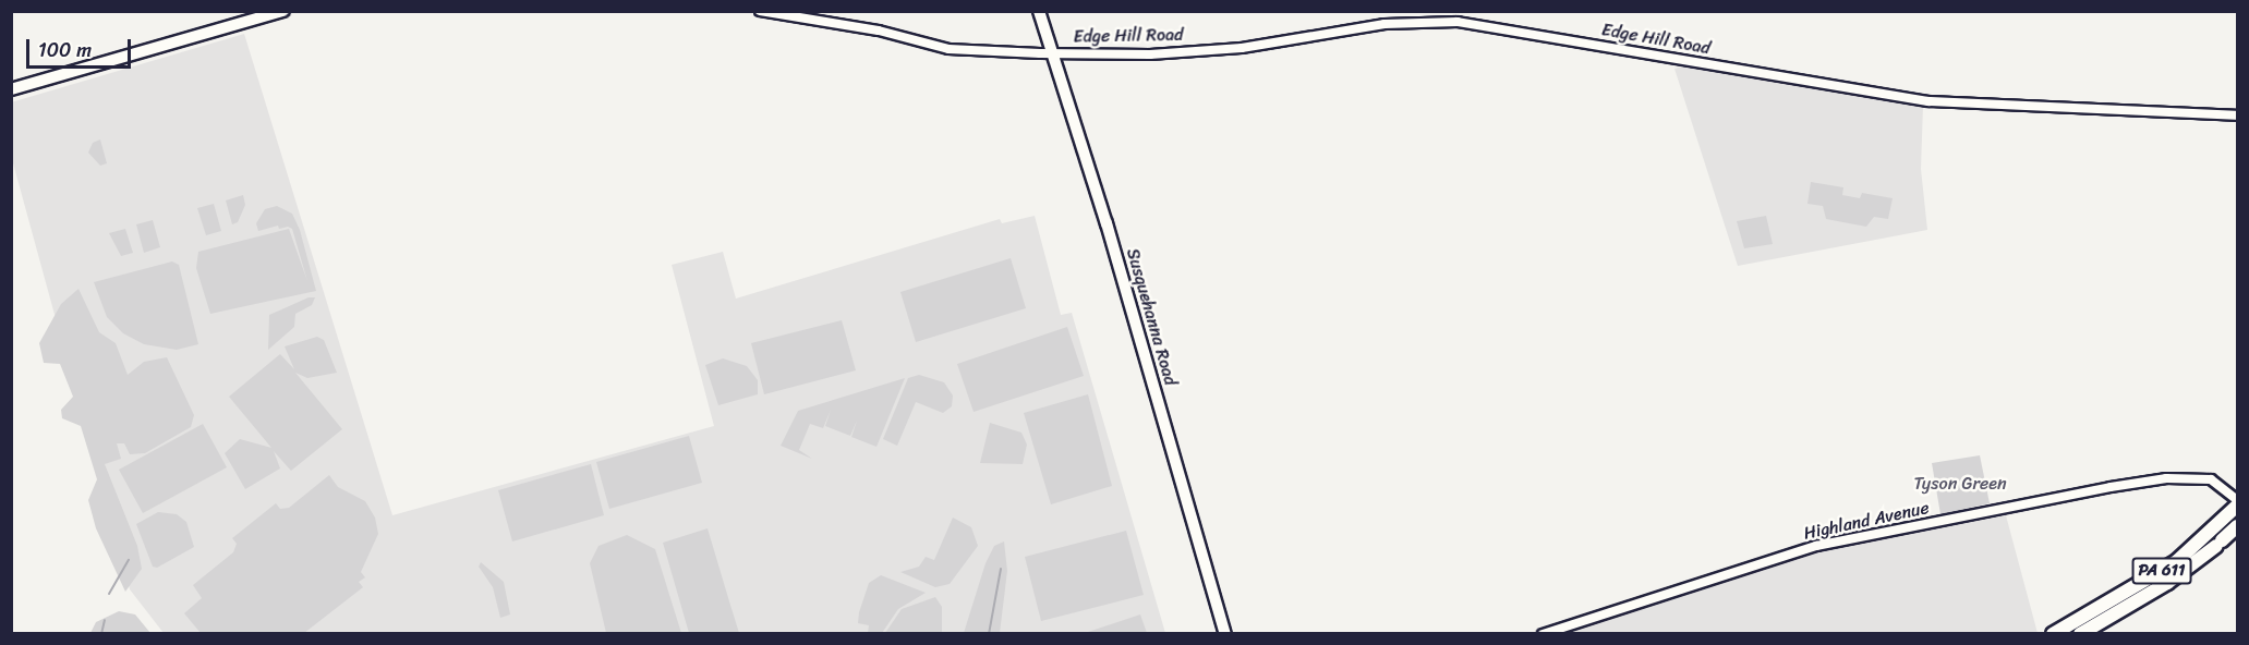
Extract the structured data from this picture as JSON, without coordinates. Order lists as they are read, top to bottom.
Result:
{
  "streets": {
    "highway": ["PA 611"],
    "main road": ["Susquehanna Road"],
    "street": ["Edge Hill Road", "Highland Avenue"]
  },
  "crossings": [
    ["Edge Hill Road", "Susquehanna Road"]
  ],
  "parks": ["Tyson Green"],
  "scale_bar": "100 m"
}
